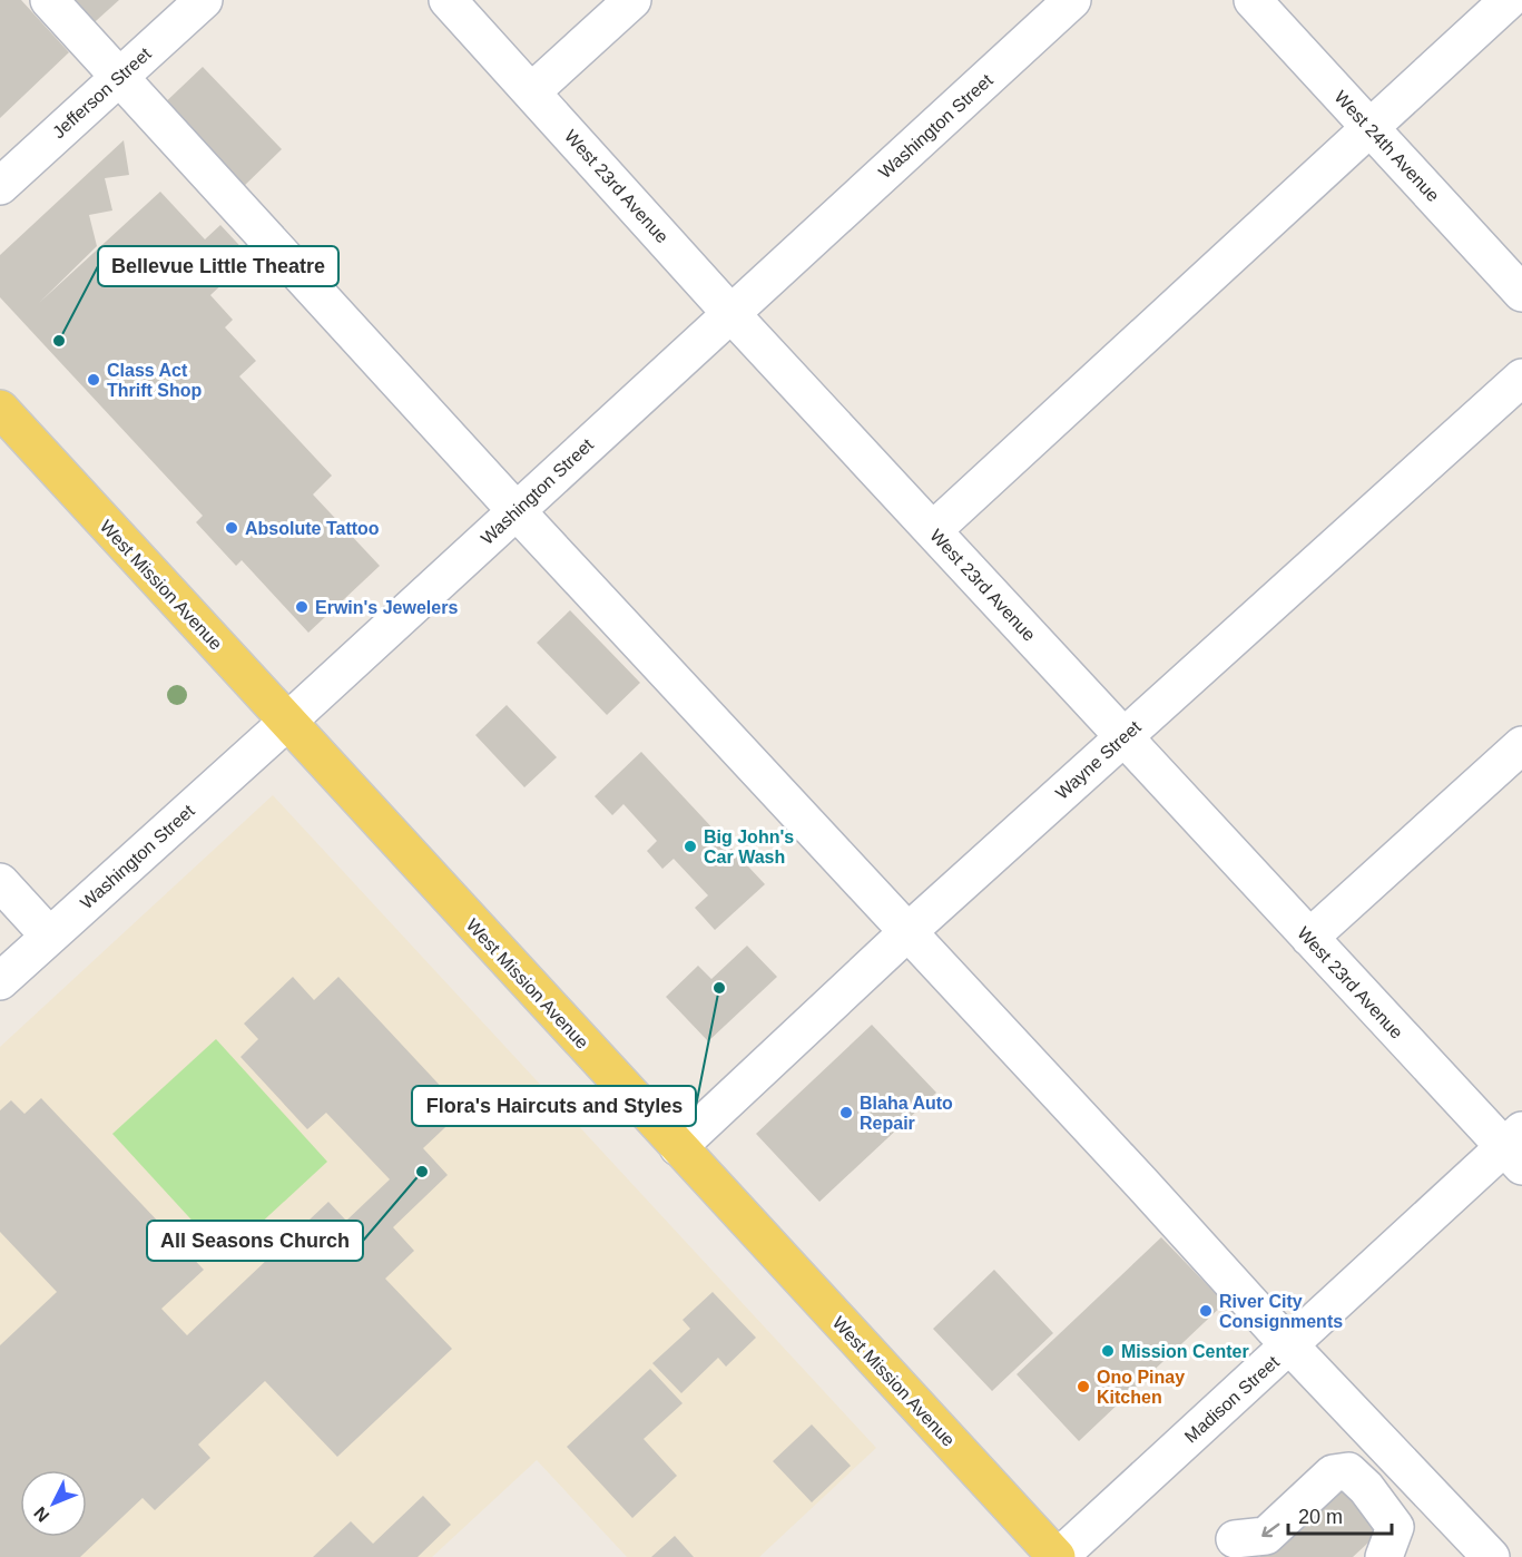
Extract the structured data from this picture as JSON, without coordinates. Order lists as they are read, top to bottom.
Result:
{
  "streets": {
    "main road": ["West Mission Avenue"],
    "street": [
      "Jefferson Street",
      "Washington Street",
      "West 24th Avenue",
      "West 23rd Avenue",
      "Wayne Street",
      "Madison Street"
    ]
  },
  "crossings": [
    ["Washington Street", "West 23rd Avenue"],
    ["Washington Street", "West Mission Avenue"],
    ["West 23rd Avenue", "Wayne Street"],
    ["West 23rd Avenue", "Madison Street"],
    ["West Mission Avenue", "Wayne Street"],
    ["West Mission Avenue", "Madison Street"]
  ],
  "places": [
    "Bellevue Little Theatre",
    "Class Act Thrift Shop",
    "Absolute Tattoo",
    "Erwin's Jewelers",
    "Big John's Car Wash",
    "Flora's Haircuts and Styles",
    "Blaha Auto Repair",
    "All Seasons Church",
    "River City Consignments",
    "Mission Center",
    "Ono Pinay Kitchen"
  ],
  "scale_bar": "20 m",
  "north": "bottom left"
}
